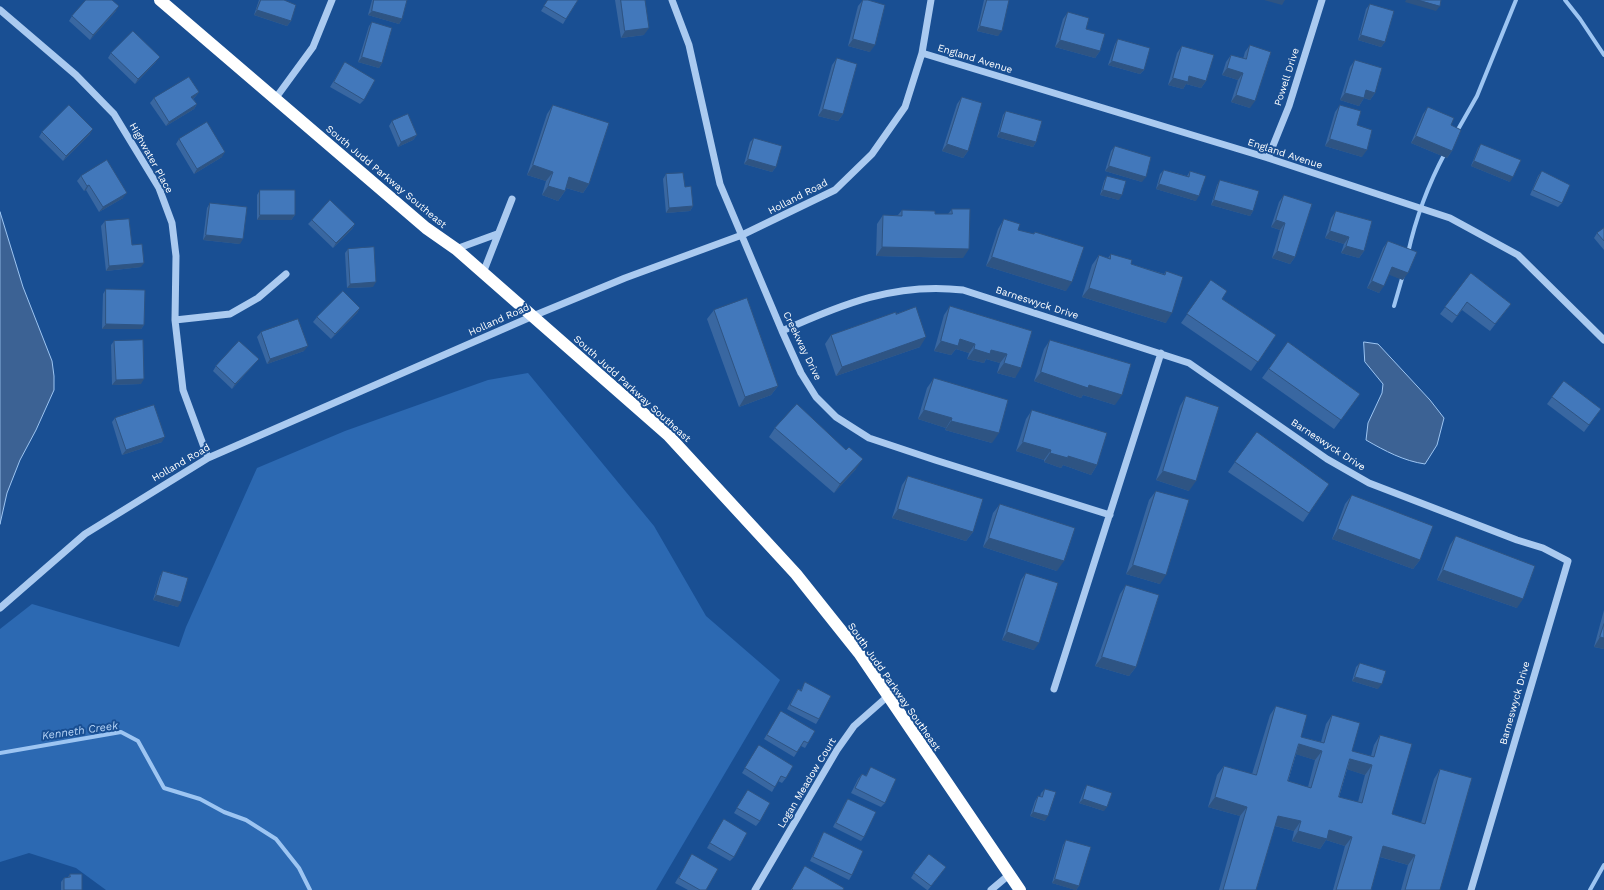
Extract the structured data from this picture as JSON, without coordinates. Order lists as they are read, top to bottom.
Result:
{
  "streets": {
    "highway": ["South Judd Parkway Southeast"],
    "street": [
      "England Avenue",
      "Powell Drive",
      "Highwater Place",
      "Holland Road",
      "Barneswyck Drive",
      "Creekway Drive",
      "Logan Meadow Court"
    ]
  },
  "crossings": [
    ["England Avenue", "Powell Drive"],
    ["England Avenue", "Holland Road"],
    ["Highwater Place", "Holland Road"],
    ["South Judd Parkway Southeast", "Holland Road"],
    ["South Judd Parkway Southeast", "Logan Meadow Court"],
    ["Holland Road", "Creekway Drive"],
    ["Barneswyck Drive", "Creekway Drive"]
  ],
  "water": ["Kenneth Creek"]
}
